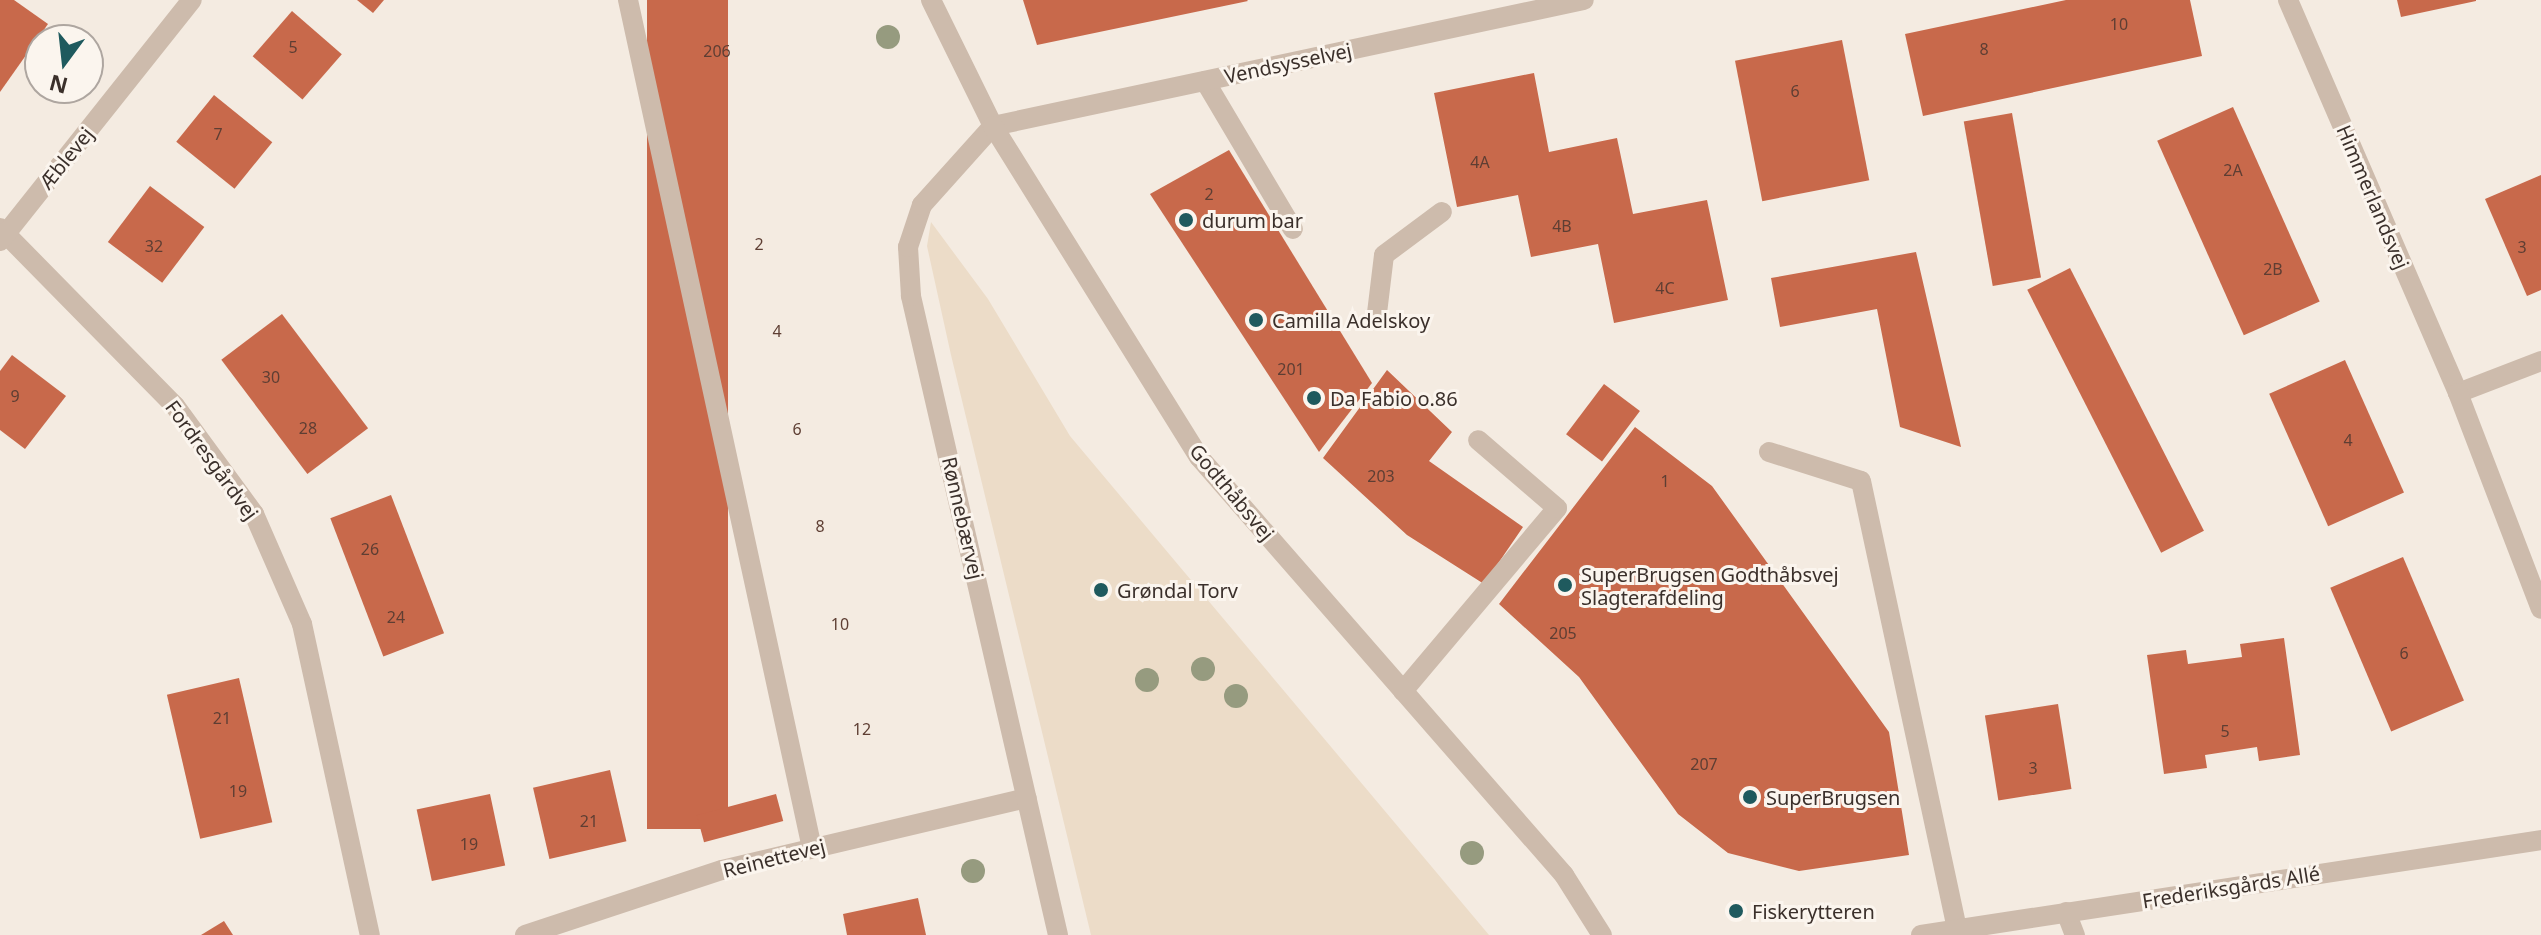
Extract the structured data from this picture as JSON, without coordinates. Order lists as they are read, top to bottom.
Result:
{
  "streets": {
    "street": [
      "Vendsysselvej",
      "Æblevej",
      "Himmerlandsvej",
      "Fordresgårdvej",
      "Godthåbsvej",
      "Rønnebærvej",
      "Reinettevej",
      "Frederiksgårds Allé"
    ]
  },
  "crossings": [
    ["Vendsysselvej", "Godthåbsvej"],
    ["Vendsysselvej", "Rønnebærvej"],
    ["Æblevej", "Fordresgårdvej"],
    ["Godthåbsvej", "Rønnebærvej"],
    ["Rønnebærvej", "Reinettevej"]
  ],
  "places": [
    "durum bar",
    "Camilla Adelskoy",
    "Da Fabio o.86",
    "SuperBrugsen Godthåbsvej Slagterafdeling",
    "Grøndal Torv",
    "SuperBrugsen",
    "Fiskerytteren"
  ],
  "house_numbers": [
    "10",
    "5",
    "8",
    "206",
    "6",
    "7",
    "4A",
    "2A",
    "2",
    "4B",
    "2",
    "32",
    "3",
    "2B",
    "4C",
    "4",
    "201",
    "30",
    "9",
    "28",
    "6",
    "4",
    "203",
    "1",
    "8",
    "26",
    "24",
    "10",
    "205",
    "6",
    "21",
    "12",
    "5",
    "207",
    "3",
    "19",
    "21",
    "19"
  ],
  "north": "bottom"
}
